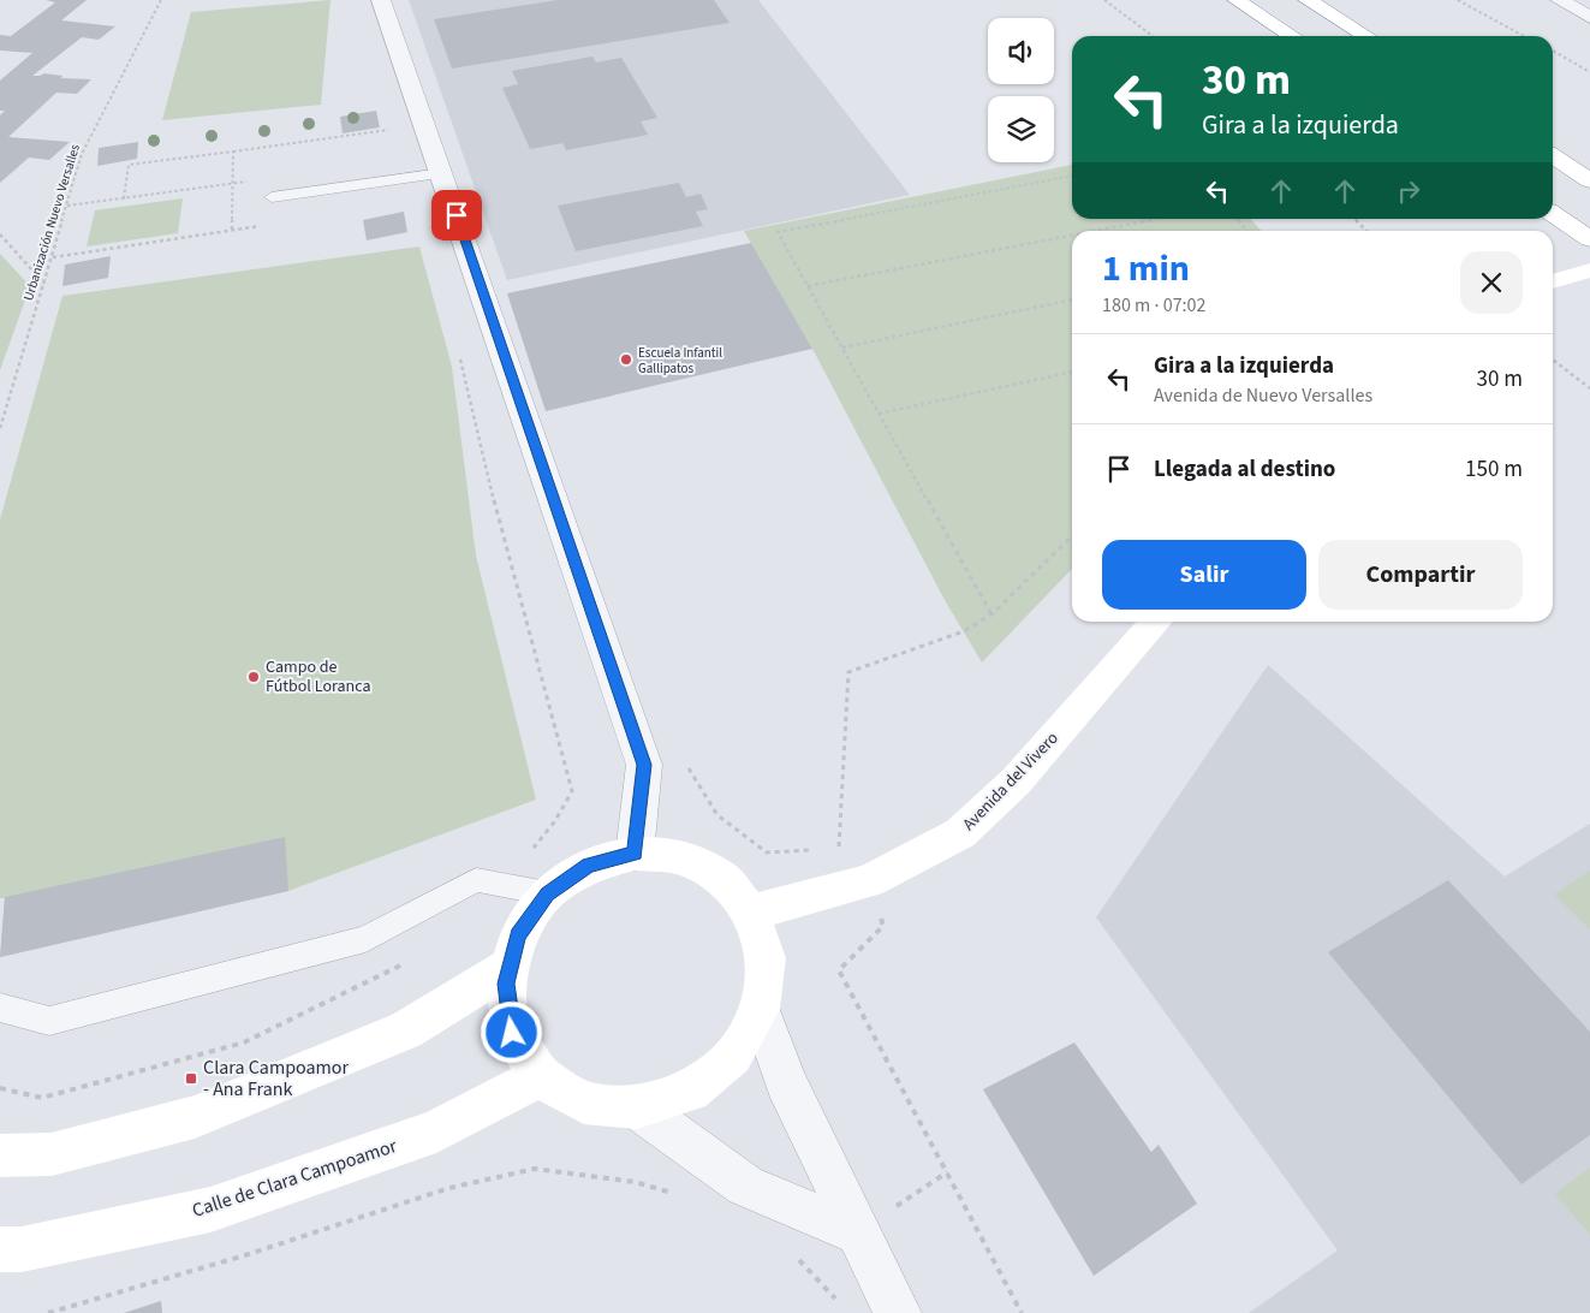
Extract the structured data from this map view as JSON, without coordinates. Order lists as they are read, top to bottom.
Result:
{
  "streets": {
    "main road": ["Avenida del Vivero", "Calle de Clara Campoamor"],
    "path": ["Urbanización Nuevo Versalles"]
  },
  "places": {
    "other": ["Escuela Infantil Gallipatos", "Campo de Fútbol Loranca"],
    "transit": ["Clara Campoamor - Ana Frank"]
  },
  "page": {
    "turn": ["30 m", "Gira a la izquierda"],
    "heading": ["1 min", "180 m · 07:02"],
    "list": [
      {
        "name": "Gira a la izquierda",
        "note": "Avenida de Nuevo Versalles",
        "value": "30 m"
      },
      {
        "name": "Llegada al destino",
        "value": "150 m"
      }
    ],
    "buttons": ["Salir", "Compartir"]
  }
}
